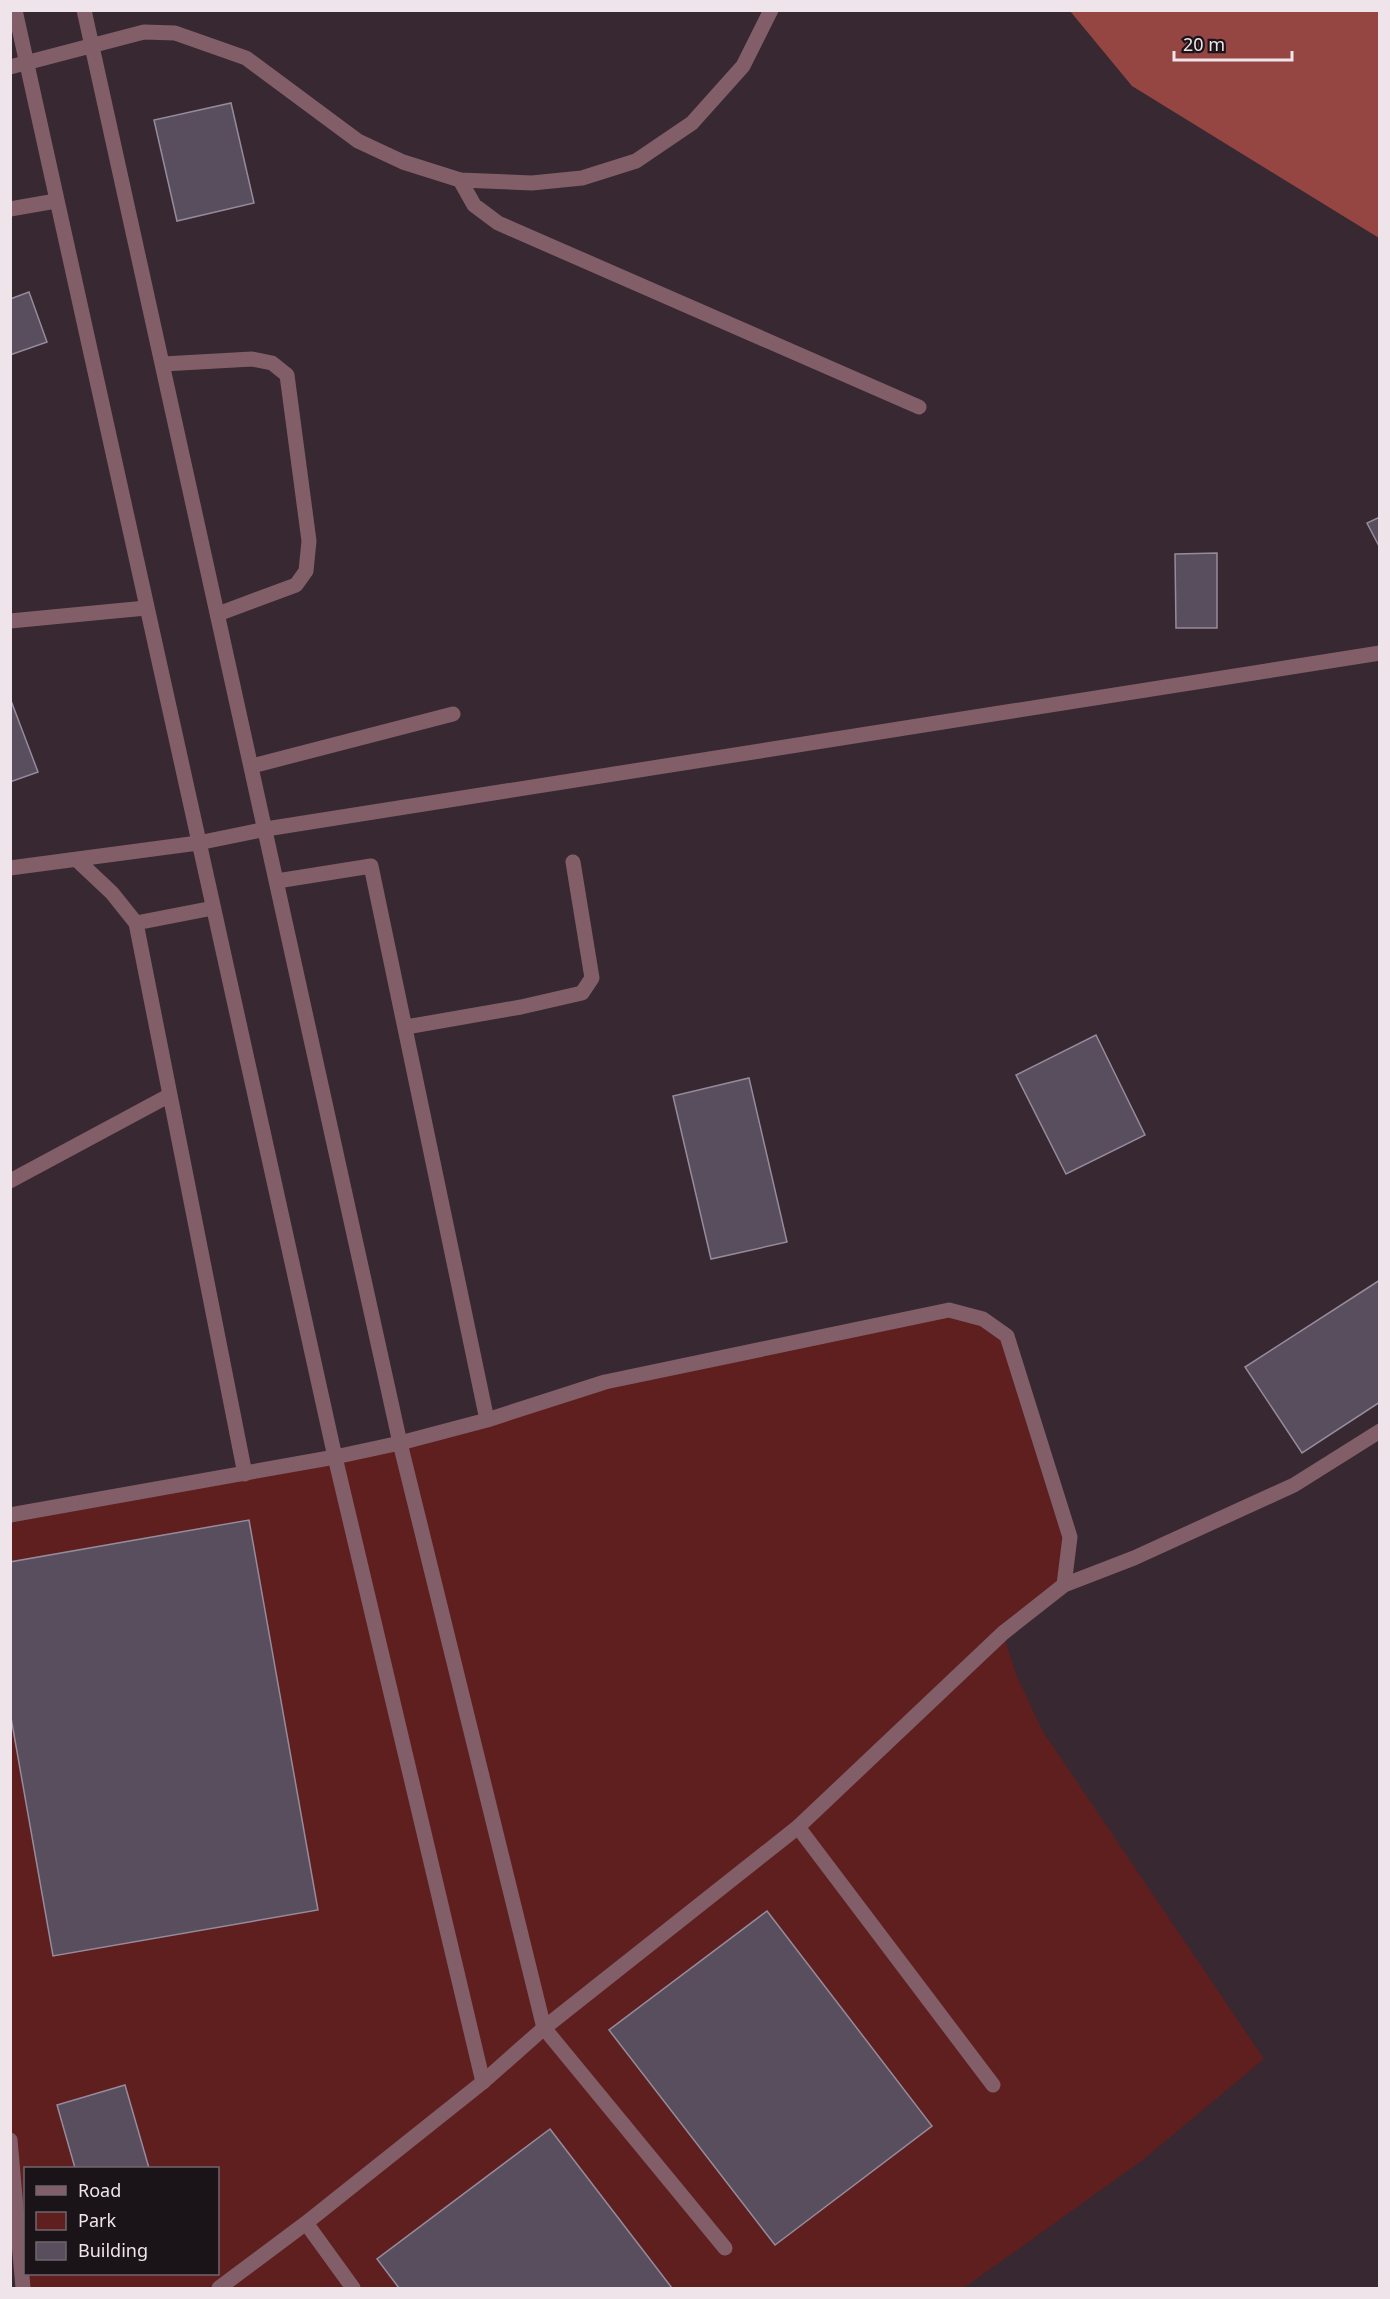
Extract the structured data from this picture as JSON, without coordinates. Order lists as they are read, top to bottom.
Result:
{
  "legend": ["Road", "Park", "Building"],
  "scale_bar": "20 m"
}
